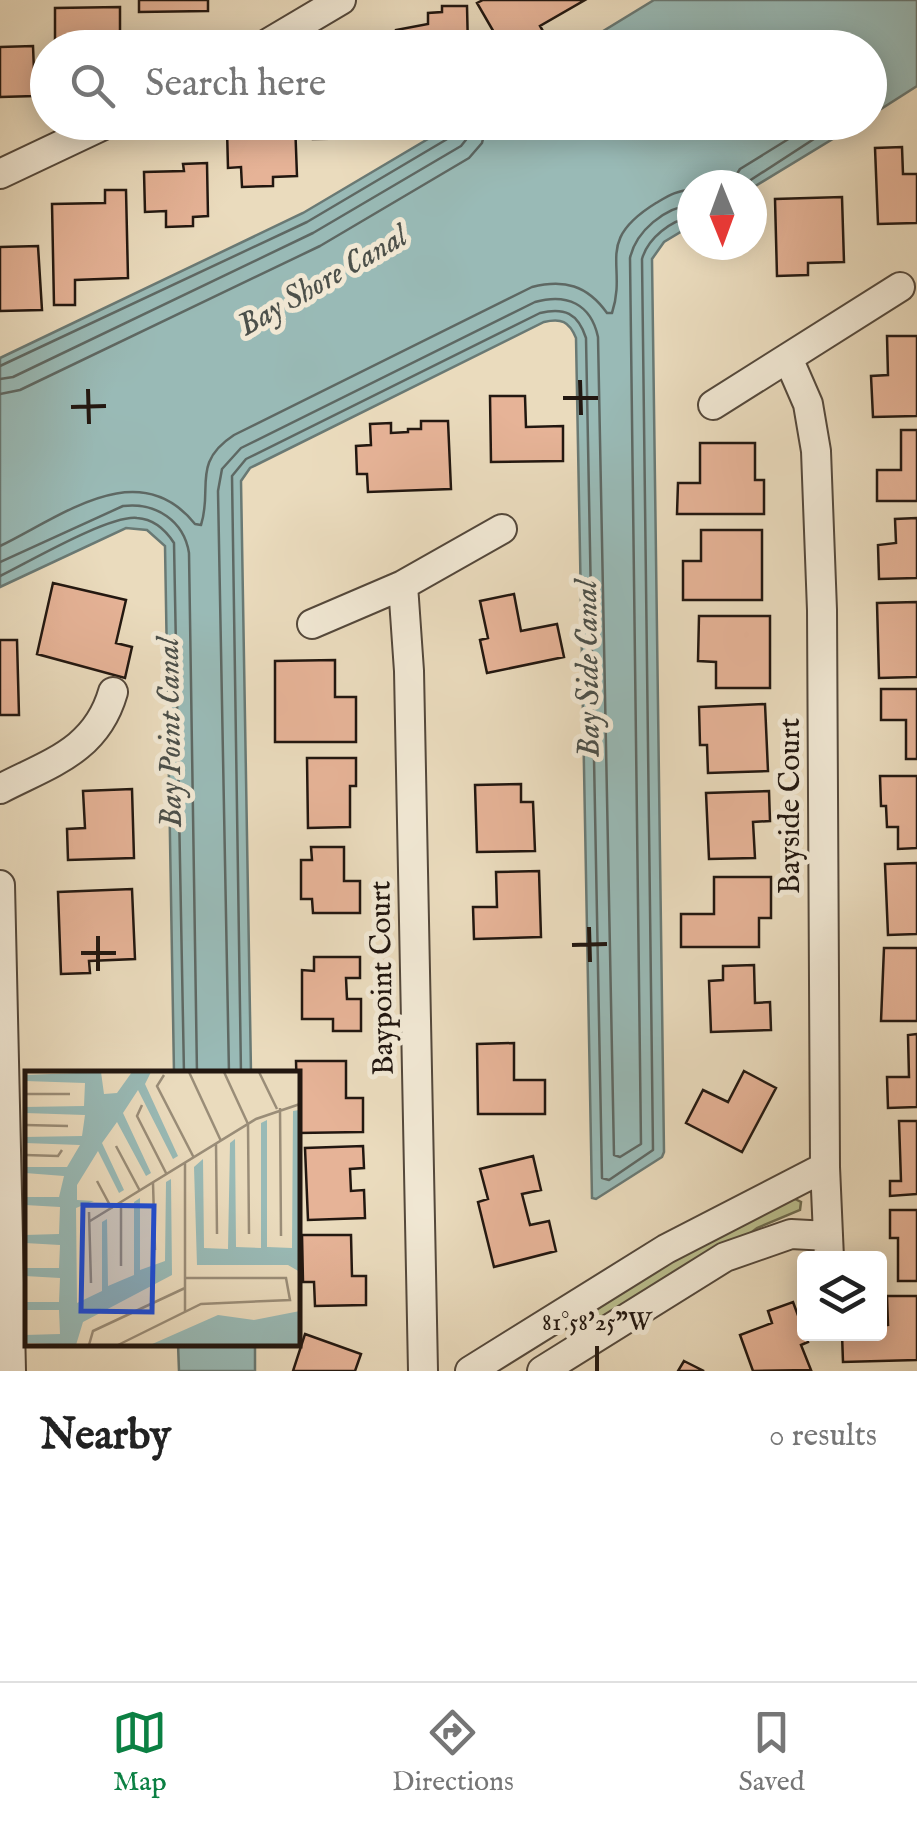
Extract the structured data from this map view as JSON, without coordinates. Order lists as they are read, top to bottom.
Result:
{
  "streets": {
    "street": ["Bayside Court", "Baypoint Court"]
  },
  "water": ["Bay Shore Canal", "Bay Side Canal", "Bay Point Canal"],
  "north": "bottom",
  "page": {
    "search": "Search here",
    "heading": ["Nearby", "0 results"],
    "nav": ["Map", "Directions", "Saved"]
  },
  "coordinates": ["81°58'25\"W"]
}
